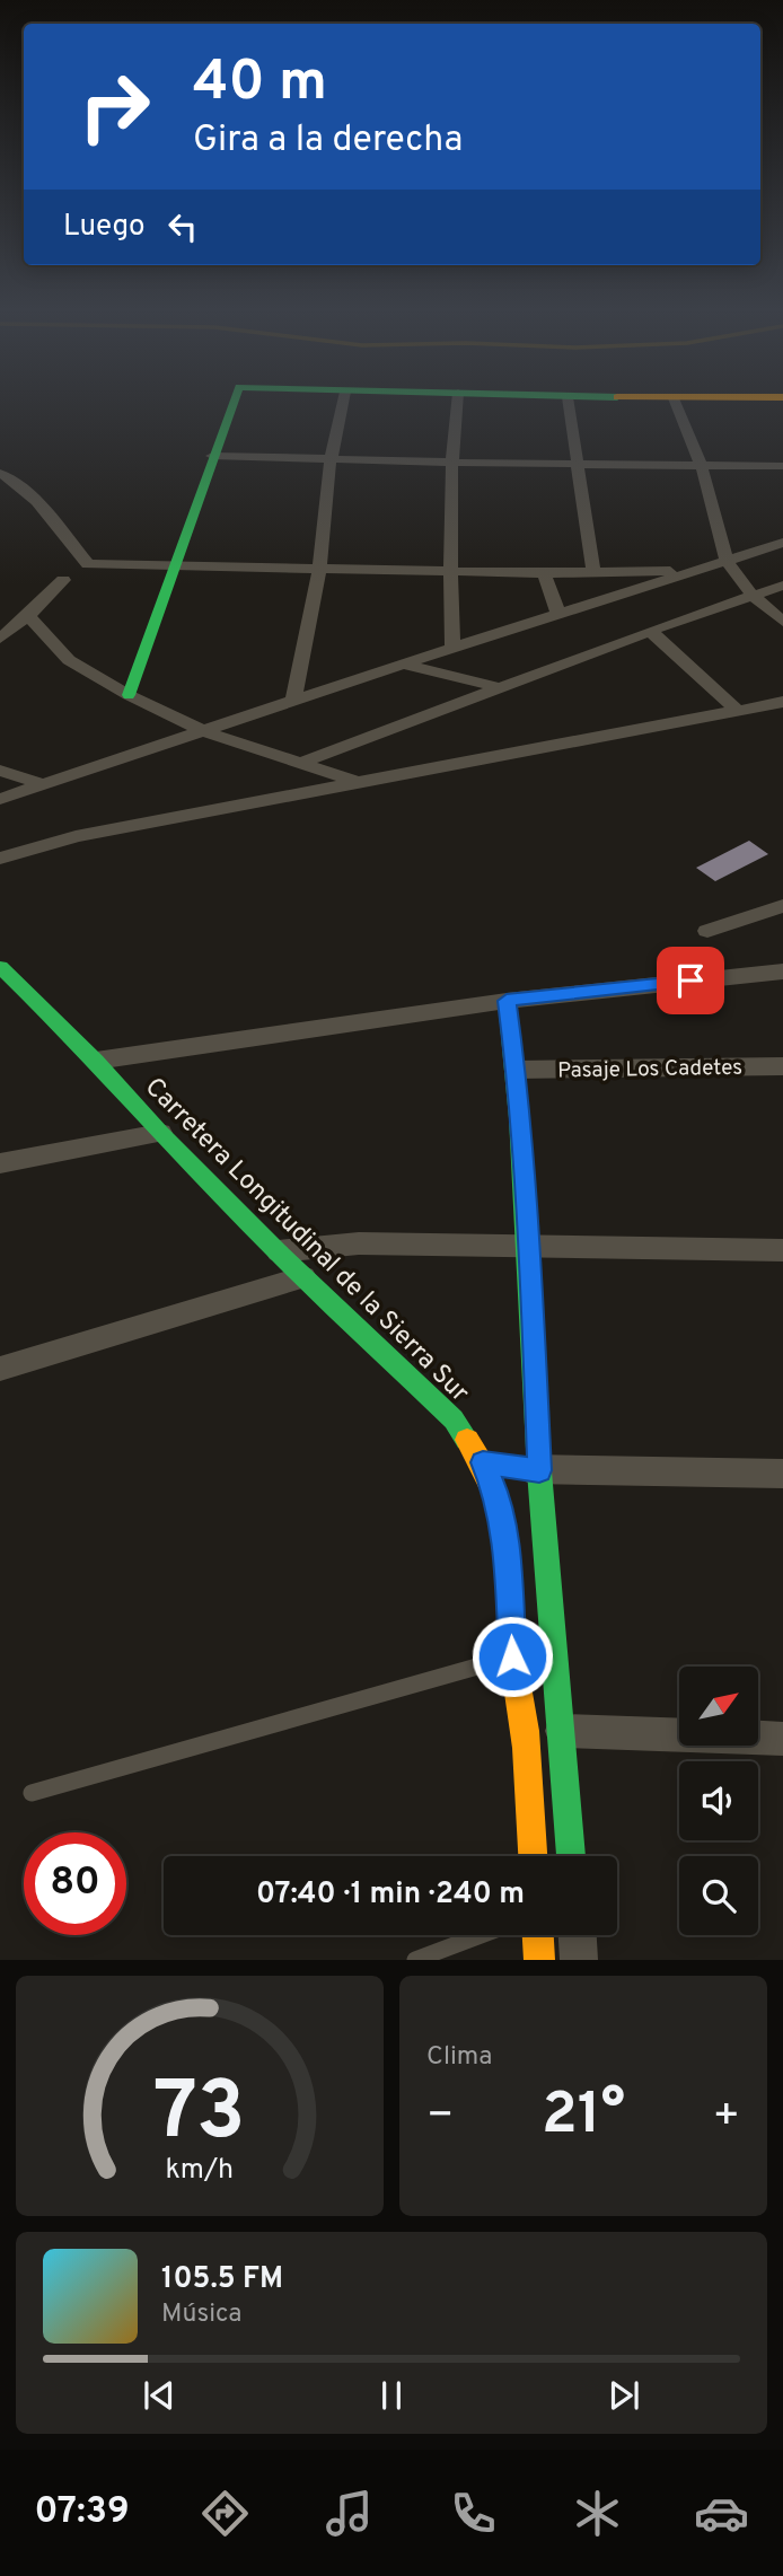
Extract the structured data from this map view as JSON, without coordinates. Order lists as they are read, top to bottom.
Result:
{
  "streets": {
    "main road": ["Carretera Longitudinal de la Sierra Sur"],
    "street": ["Pasaje Los Cadetes"]
  },
  "north": "top right",
  "page": {
    "turn": ["40 m", "Gira a la derecha"],
    "then": "Luego",
    "limit": "80",
    "trip": "07:40 · 1 min · 240 m",
    "tile": "Clima",
    "heat": ["−", "21°", "+"],
    "song": ["105.5 FM", "Música"],
    "tabs": "07:39",
    "gauge": ["73", "km/h"]
  }
}
